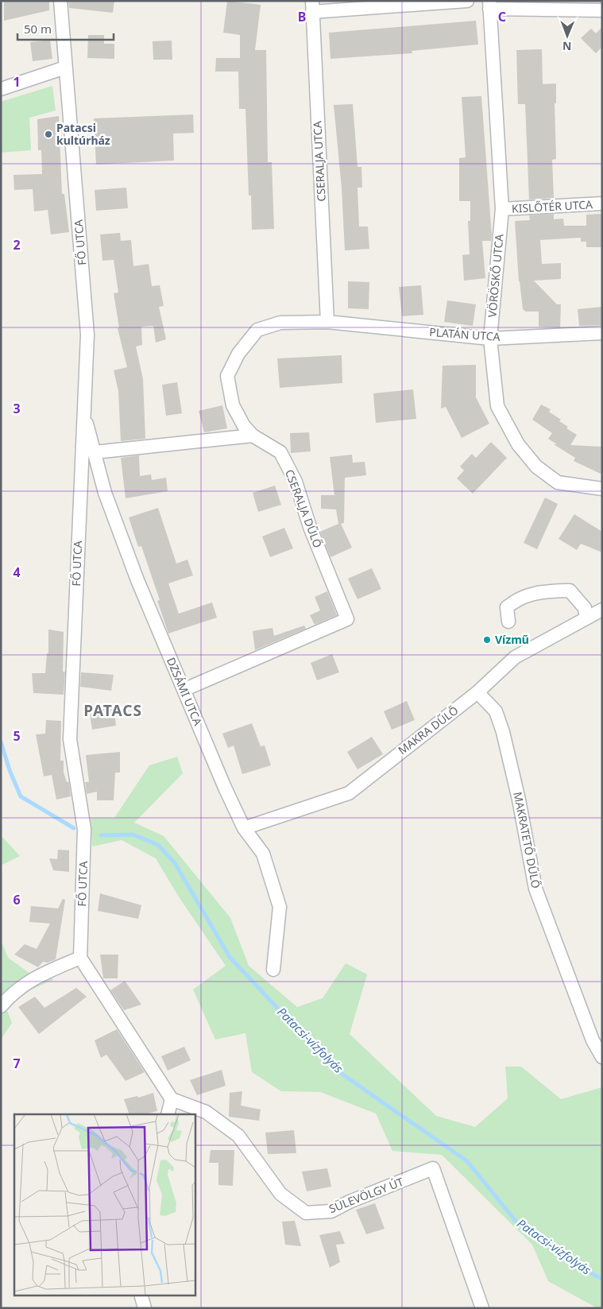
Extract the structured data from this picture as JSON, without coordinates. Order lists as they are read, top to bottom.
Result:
{
  "streets": {
    "street": [
      "CSERALJA UTCA",
      "KISLŐTÉR UTCA",
      "FŐ UTCA",
      "VÖRÖSKŐ UTCA",
      "PLATÁN UTCA",
      "CSERALJA DŰLŐ",
      "DZSÁMI UTCA",
      "MAKRA DŰLŐ",
      "MAKRATETŐ DŰLŐ",
      "SÜLEVÖLGY ÚT"
    ]
  },
  "crossings": [
    ["CSERALJA UTCA", "PLATÁN UTCA"],
    ["CSERALJA UTCA", "CSERALJA DŰLŐ"],
    ["KISLŐTÉR UTCA", "VÖRÖSKŐ UTCA"],
    ["FŐ UTCA", "DZSÁMI UTCA"],
    ["VÖRÖSKŐ UTCA", "PLATÁN UTCA"],
    ["PLATÁN UTCA", "CSERALJA DŰLŐ"],
    ["CSERALJA DŰLŐ", "DZSÁMI UTCA"],
    ["DZSÁMI UTCA", "MAKRA DŰLŐ"],
    ["MAKRA DŰLŐ", "MAKRATETŐ DŰLŐ"]
  ],
  "districts": ["PATACS"],
  "water": ["Patacsi-vízfolyás"],
  "places": ["Patacsi kultúrház", "Vízmű"],
  "scale_bar": "50 m",
  "north": "bottom",
  "grid": {
    "columns": ["B", "C"],
    "rows": [
      "1",
      "2",
      "3",
      "4",
      "5",
      "6",
      "7"
    ]
  }
}
